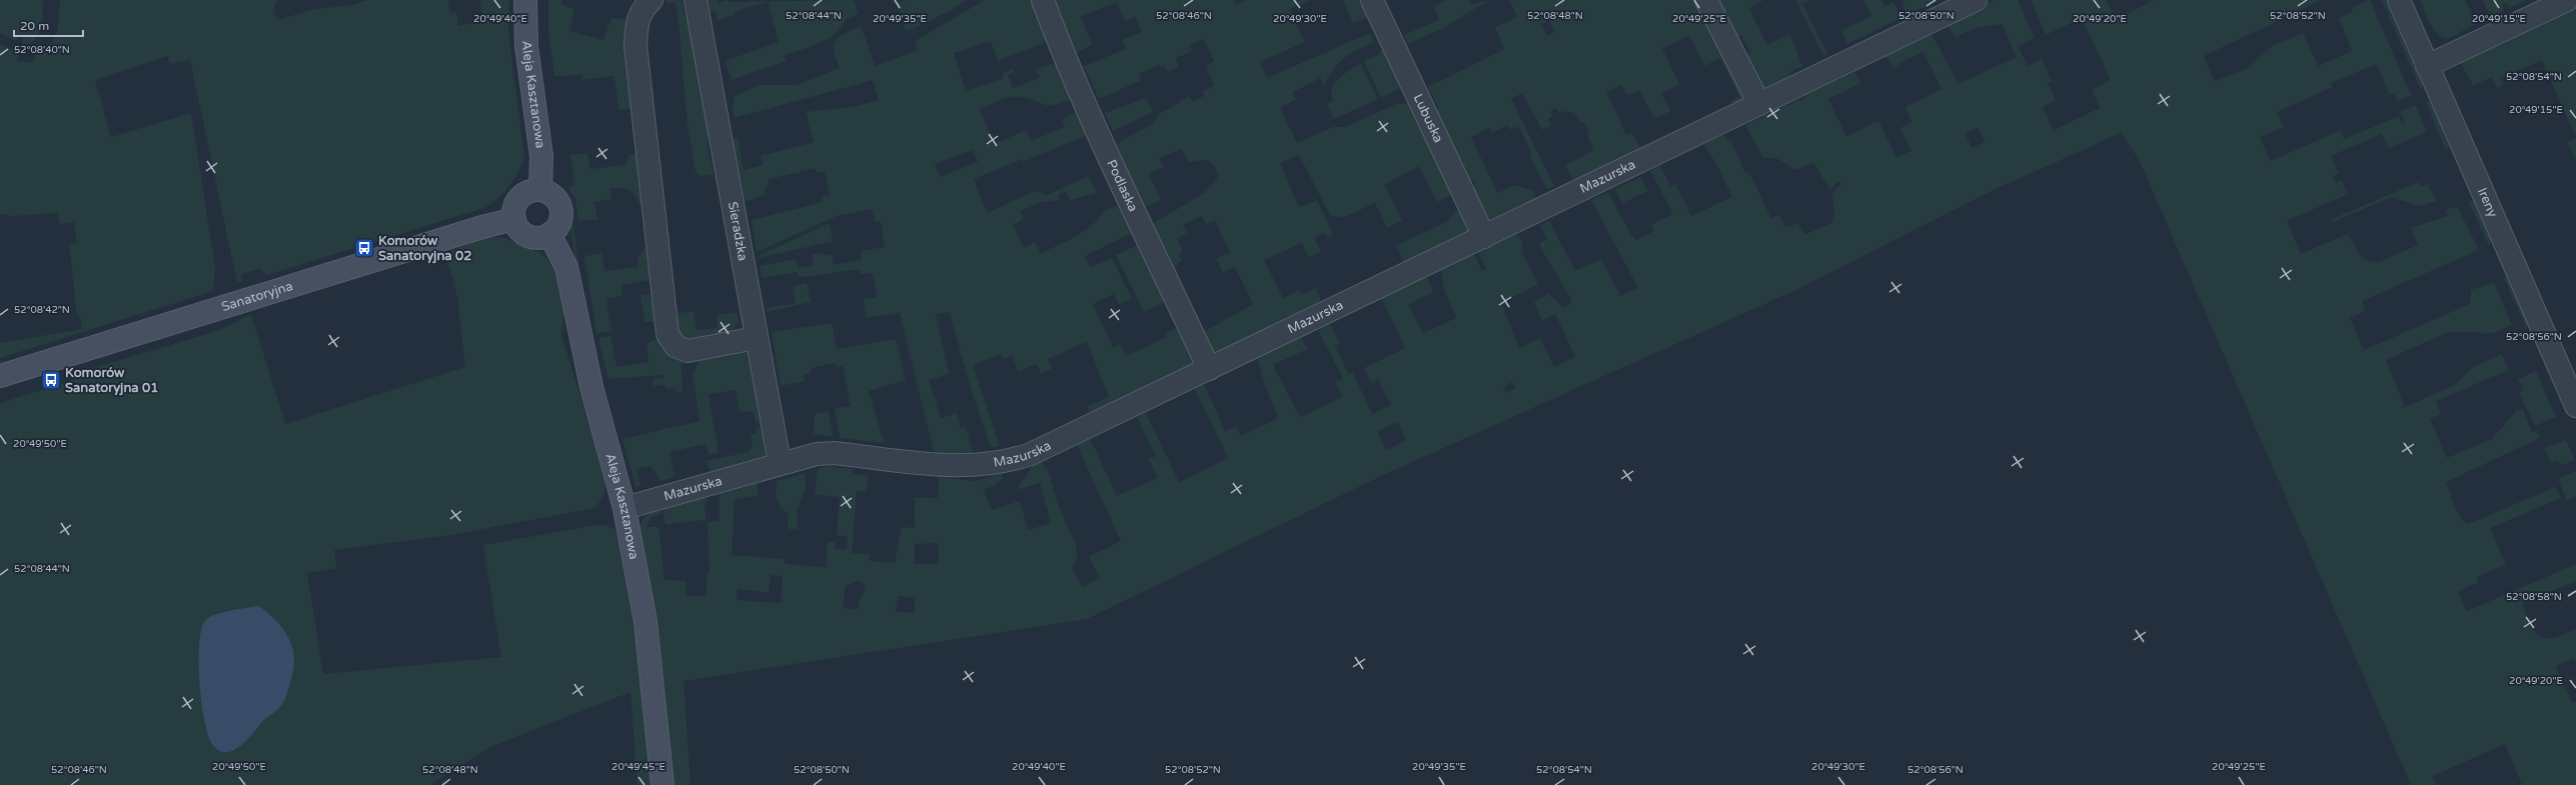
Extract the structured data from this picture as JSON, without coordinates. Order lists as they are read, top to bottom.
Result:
{
  "streets": {
    "street": [
      "Aleja Kasztanowa",
      "Lubuska",
      "Mazurska",
      "Podlaska",
      "Ireny",
      "Sieradzka",
      "Sanatoryjna"
    ]
  },
  "crossings": [
    ["Aleja Kasztanowa", "Mazurska"],
    ["Aleja Kasztanowa", "Sanatoryjna"],
    ["Lubuska", "Mazurska"],
    ["Mazurska", "Podlaska"],
    ["Mazurska", "Sieradzka"]
  ],
  "places": {
    "bus stop": ["Komorów Sanatoryjna 02", "Komorów Sanatoryjna 01"]
  },
  "scale_bar": "20 m",
  "coordinates": [
    "52°08'44\"N",
    "52°08'46\"N",
    "52°08'48\"N",
    "52°08'50\"N",
    "52°08'52\"N",
    "20°49'15\"E",
    "20°49'40\"E",
    "20°49'35\"E",
    "20°49'30\"E",
    "20°49'25\"E",
    "20°49'20\"E",
    "52°08'40\"N",
    "52°08'54\"N",
    "52°08'42\"N",
    "52°08'56\"N",
    "20°49'50\"E",
    "52°08'58\"N",
    "20°49'45\"E"
  ]
}
